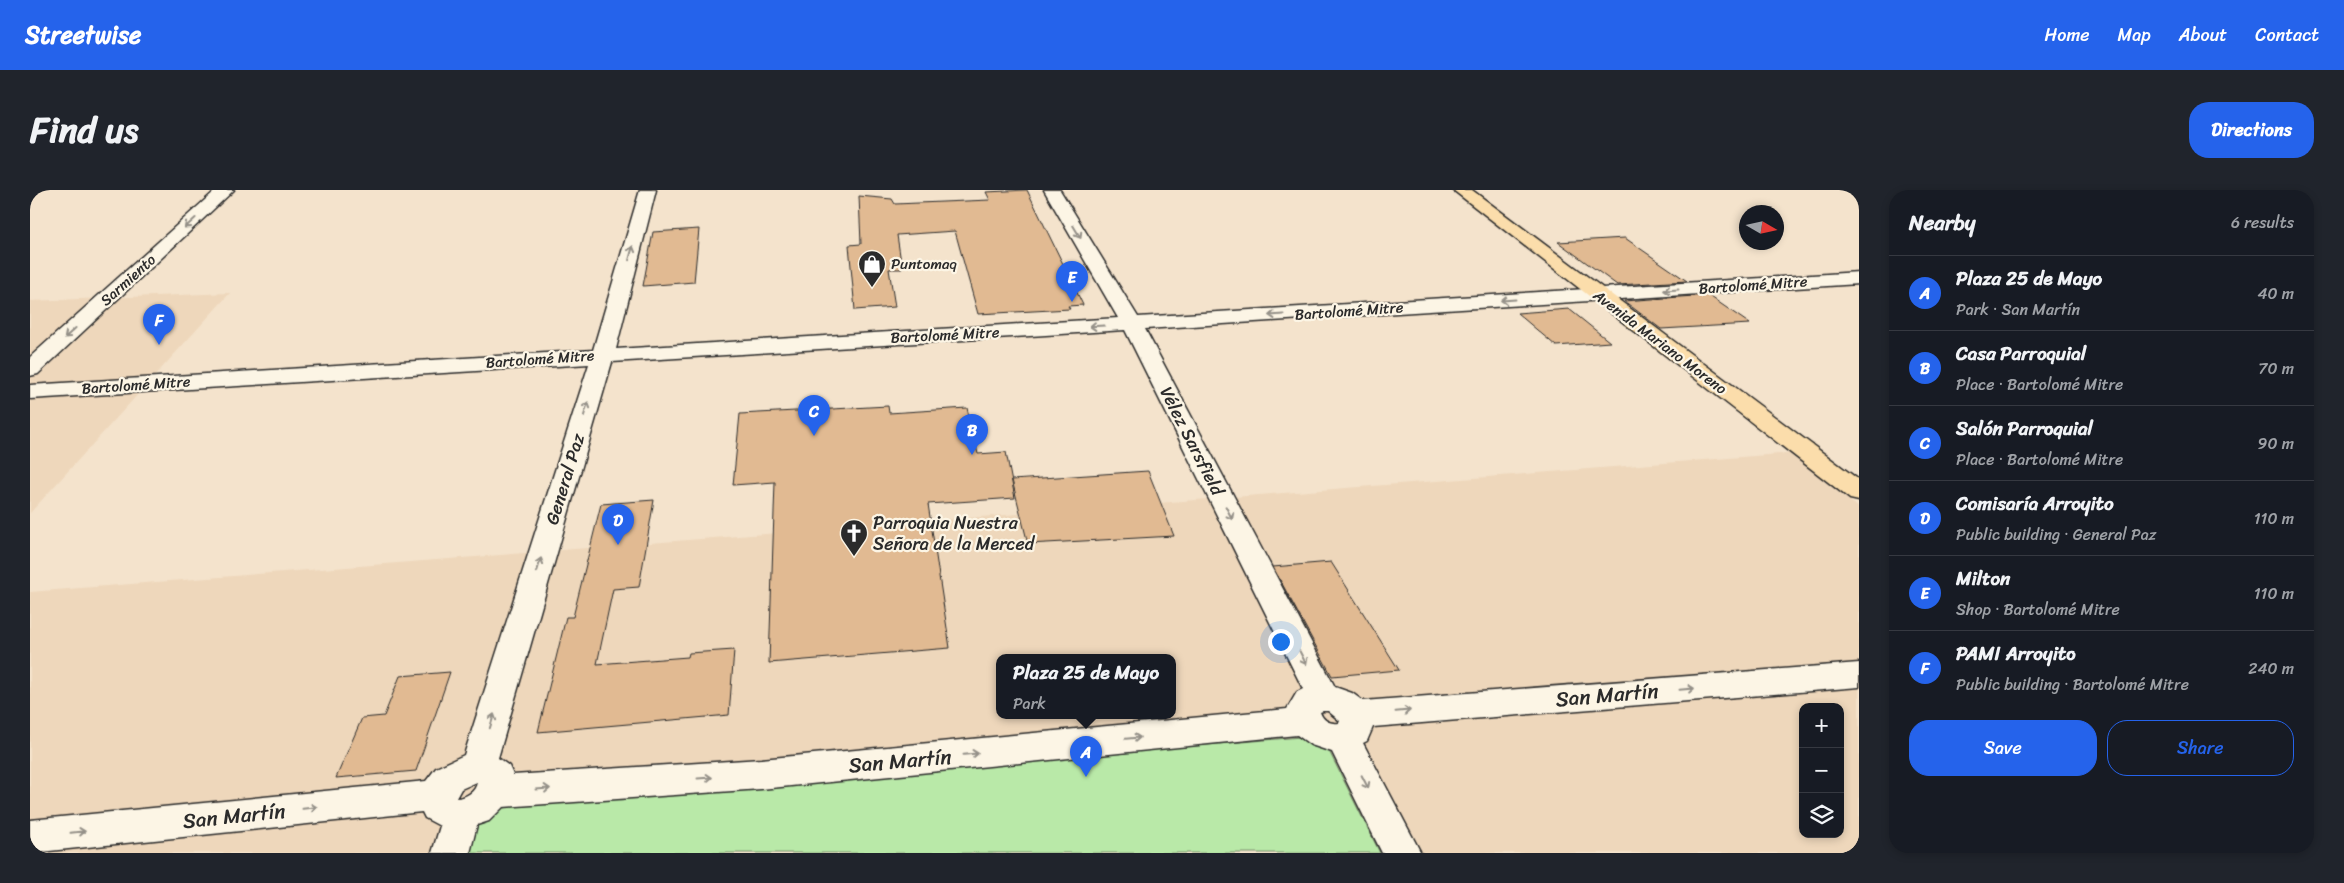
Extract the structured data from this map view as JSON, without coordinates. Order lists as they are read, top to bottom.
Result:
{
  "streets": {
    "main road": ["Avenida Mariano Moreno"],
    "street": [
      "Sarmiento",
      "Bartolomé Mitre",
      "Vélez Sarsfield",
      "General Paz",
      "San Martín"
    ]
  },
  "crossings": [
    ["Bartolomé Mitre", "Avenida Mariano Moreno"],
    ["Bartolomé Mitre", "Vélez Sarsfield"],
    ["Bartolomé Mitre", "General Paz"],
    ["Vélez Sarsfield", "San Martín"],
    ["General Paz", "San Martín"]
  ],
  "one_way": [
    "Sarmiento",
    "Bartolomé Mitre",
    "Vélez Sarsfield",
    "General Paz",
    "San Martín"
  ],
  "places": {
    "shop": ["Puntomaq"],
    "church": ["Parroquia Nuestra Señora de la Merced"]
  },
  "north": "right",
  "page": {
    "header": "Streetwise",
    "nav": [
      "Home",
      "Map",
      "About",
      "Contact"
    ],
    "title": "Find us",
    "buttons": [
      "Directions",
      ["Save", "Share"]
    ],
    "heading": ["Nearby", "6 results"],
    "list": [
      {
        "mark": "A",
        "name": "Plaza 25 de Mayo",
        "note": "Park · San Martín",
        "value": "40 m"
      },
      {
        "mark": "B",
        "name": "Casa Parroquial",
        "note": "Place · Bartolomé Mitre",
        "value": "70 m"
      },
      {
        "mark": "C",
        "name": "Salón Parroquial",
        "note": "Place · Bartolomé Mitre",
        "value": "90 m"
      },
      {
        "mark": "D",
        "name": "Comisaría Arroyito",
        "note": "Public building · General Paz",
        "value": "110 m"
      },
      {
        "mark": "E",
        "name": "Milton",
        "note": "Shop · Bartolomé Mitre",
        "value": "110 m"
      },
      {
        "mark": "F",
        "name": "PAMI Arroyito",
        "note": "Public building · Bartolomé Mitre",
        "value": "240 m"
      }
    ],
    "pins": [
      "E",
      "F",
      "C",
      "B",
      "D",
      "A"
    ],
    "popup": ["Plaza 25 de Mayo", "Park"],
    "map_buttons": ["+", "−"]
  }
}
